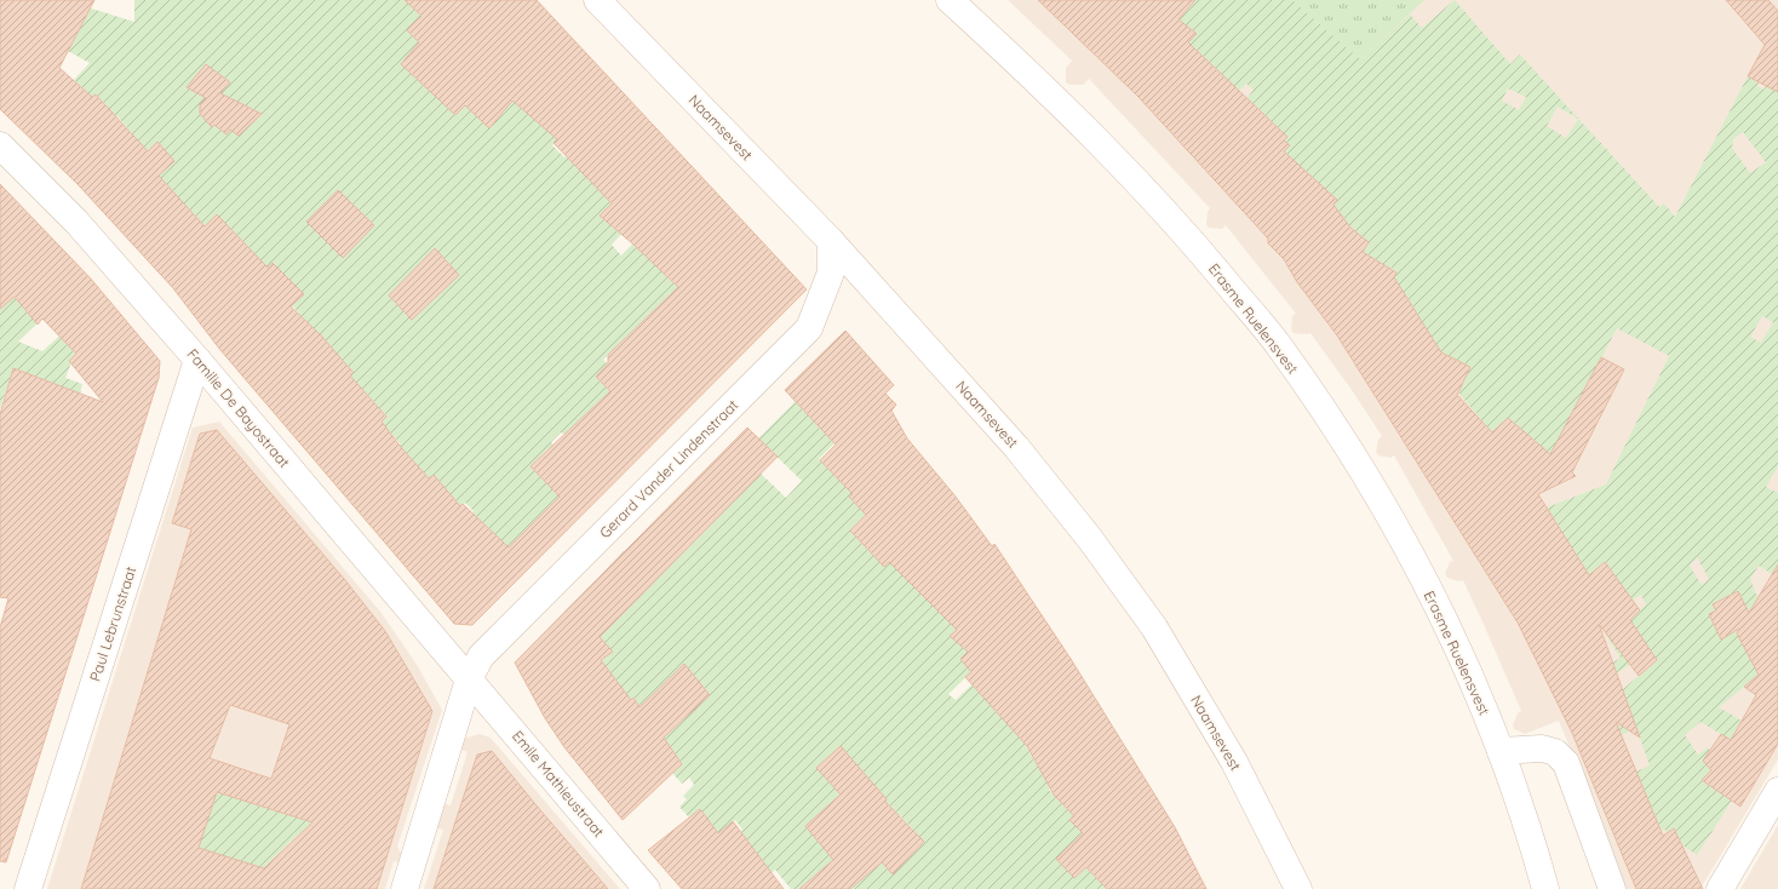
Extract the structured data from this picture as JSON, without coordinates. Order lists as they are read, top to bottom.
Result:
{
  "streets": {
    "street": [
      "Naamsevest",
      "Erasme Ruelensvest",
      "Familie De Bayostraat",
      "Gerard Vander Lindenstraat",
      "Paul Lebrunstraat",
      "Emile Mathieustraat"
    ]
  },
  "crossings": [
    ["Naamsevest", "Gerard Vander Lindenstraat"],
    ["Familie De Bayostraat", "Gerard Vander Lindenstraat"],
    ["Familie De Bayostraat", "Paul Lebrunstraat"],
    ["Familie De Bayostraat", "Emile Mathieustraat"],
    ["Gerard Vander Lindenstraat", "Emile Mathieustraat"]
  ]
}
